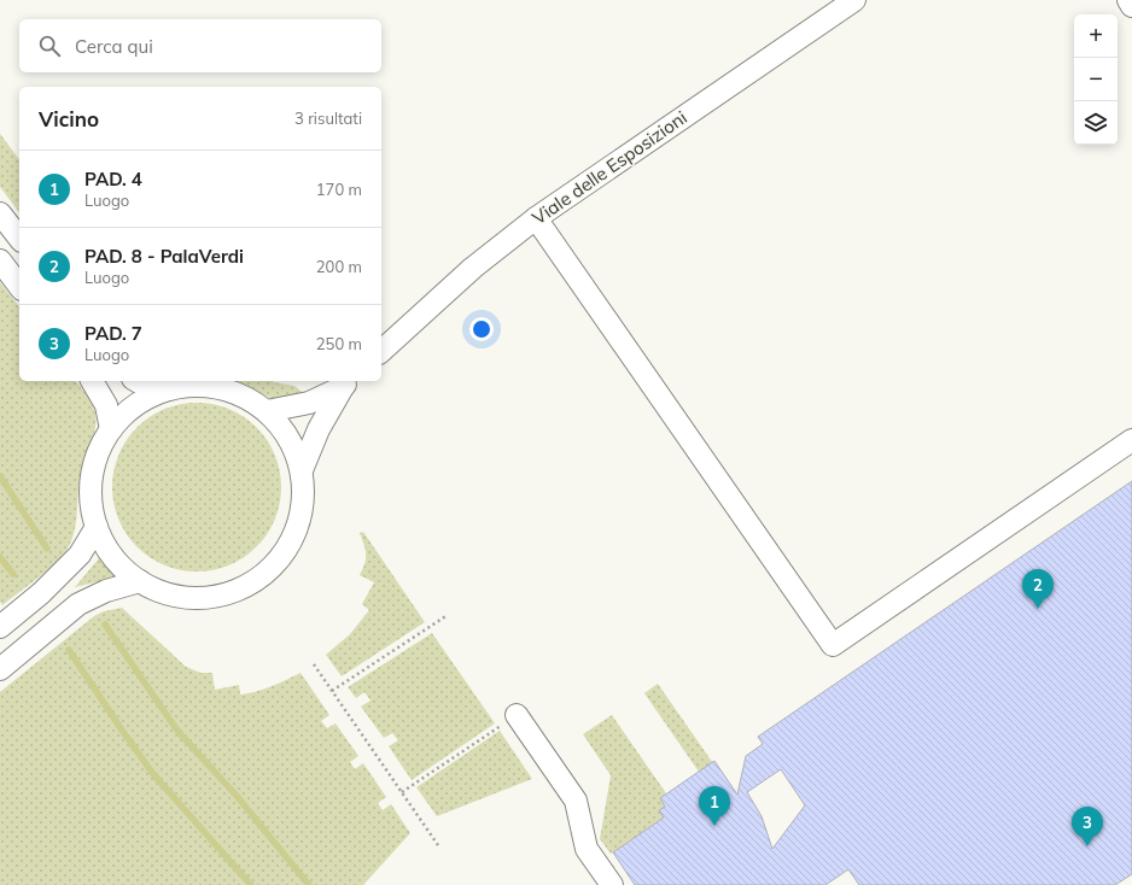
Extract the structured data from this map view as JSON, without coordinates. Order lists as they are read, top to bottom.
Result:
{
  "streets": {
    "street": ["Viale delle Esposizioni"]
  },
  "page": {
    "map_buttons": ["+", "−"],
    "search": "Cerca qui",
    "heading": ["Vicino", "3 risultati"],
    "list": [
      {
        "mark": "1",
        "name": "PAD. 4",
        "note": "Luogo",
        "value": "170 m"
      },
      {
        "mark": "2",
        "name": "PAD. 8 - PalaVerdi",
        "note": "Luogo",
        "value": "200 m"
      },
      {
        "mark": "3",
        "name": "PAD. 7",
        "note": "Luogo",
        "value": "250 m"
      }
    ],
    "pins": ["2", "1", "3"]
  }
}
